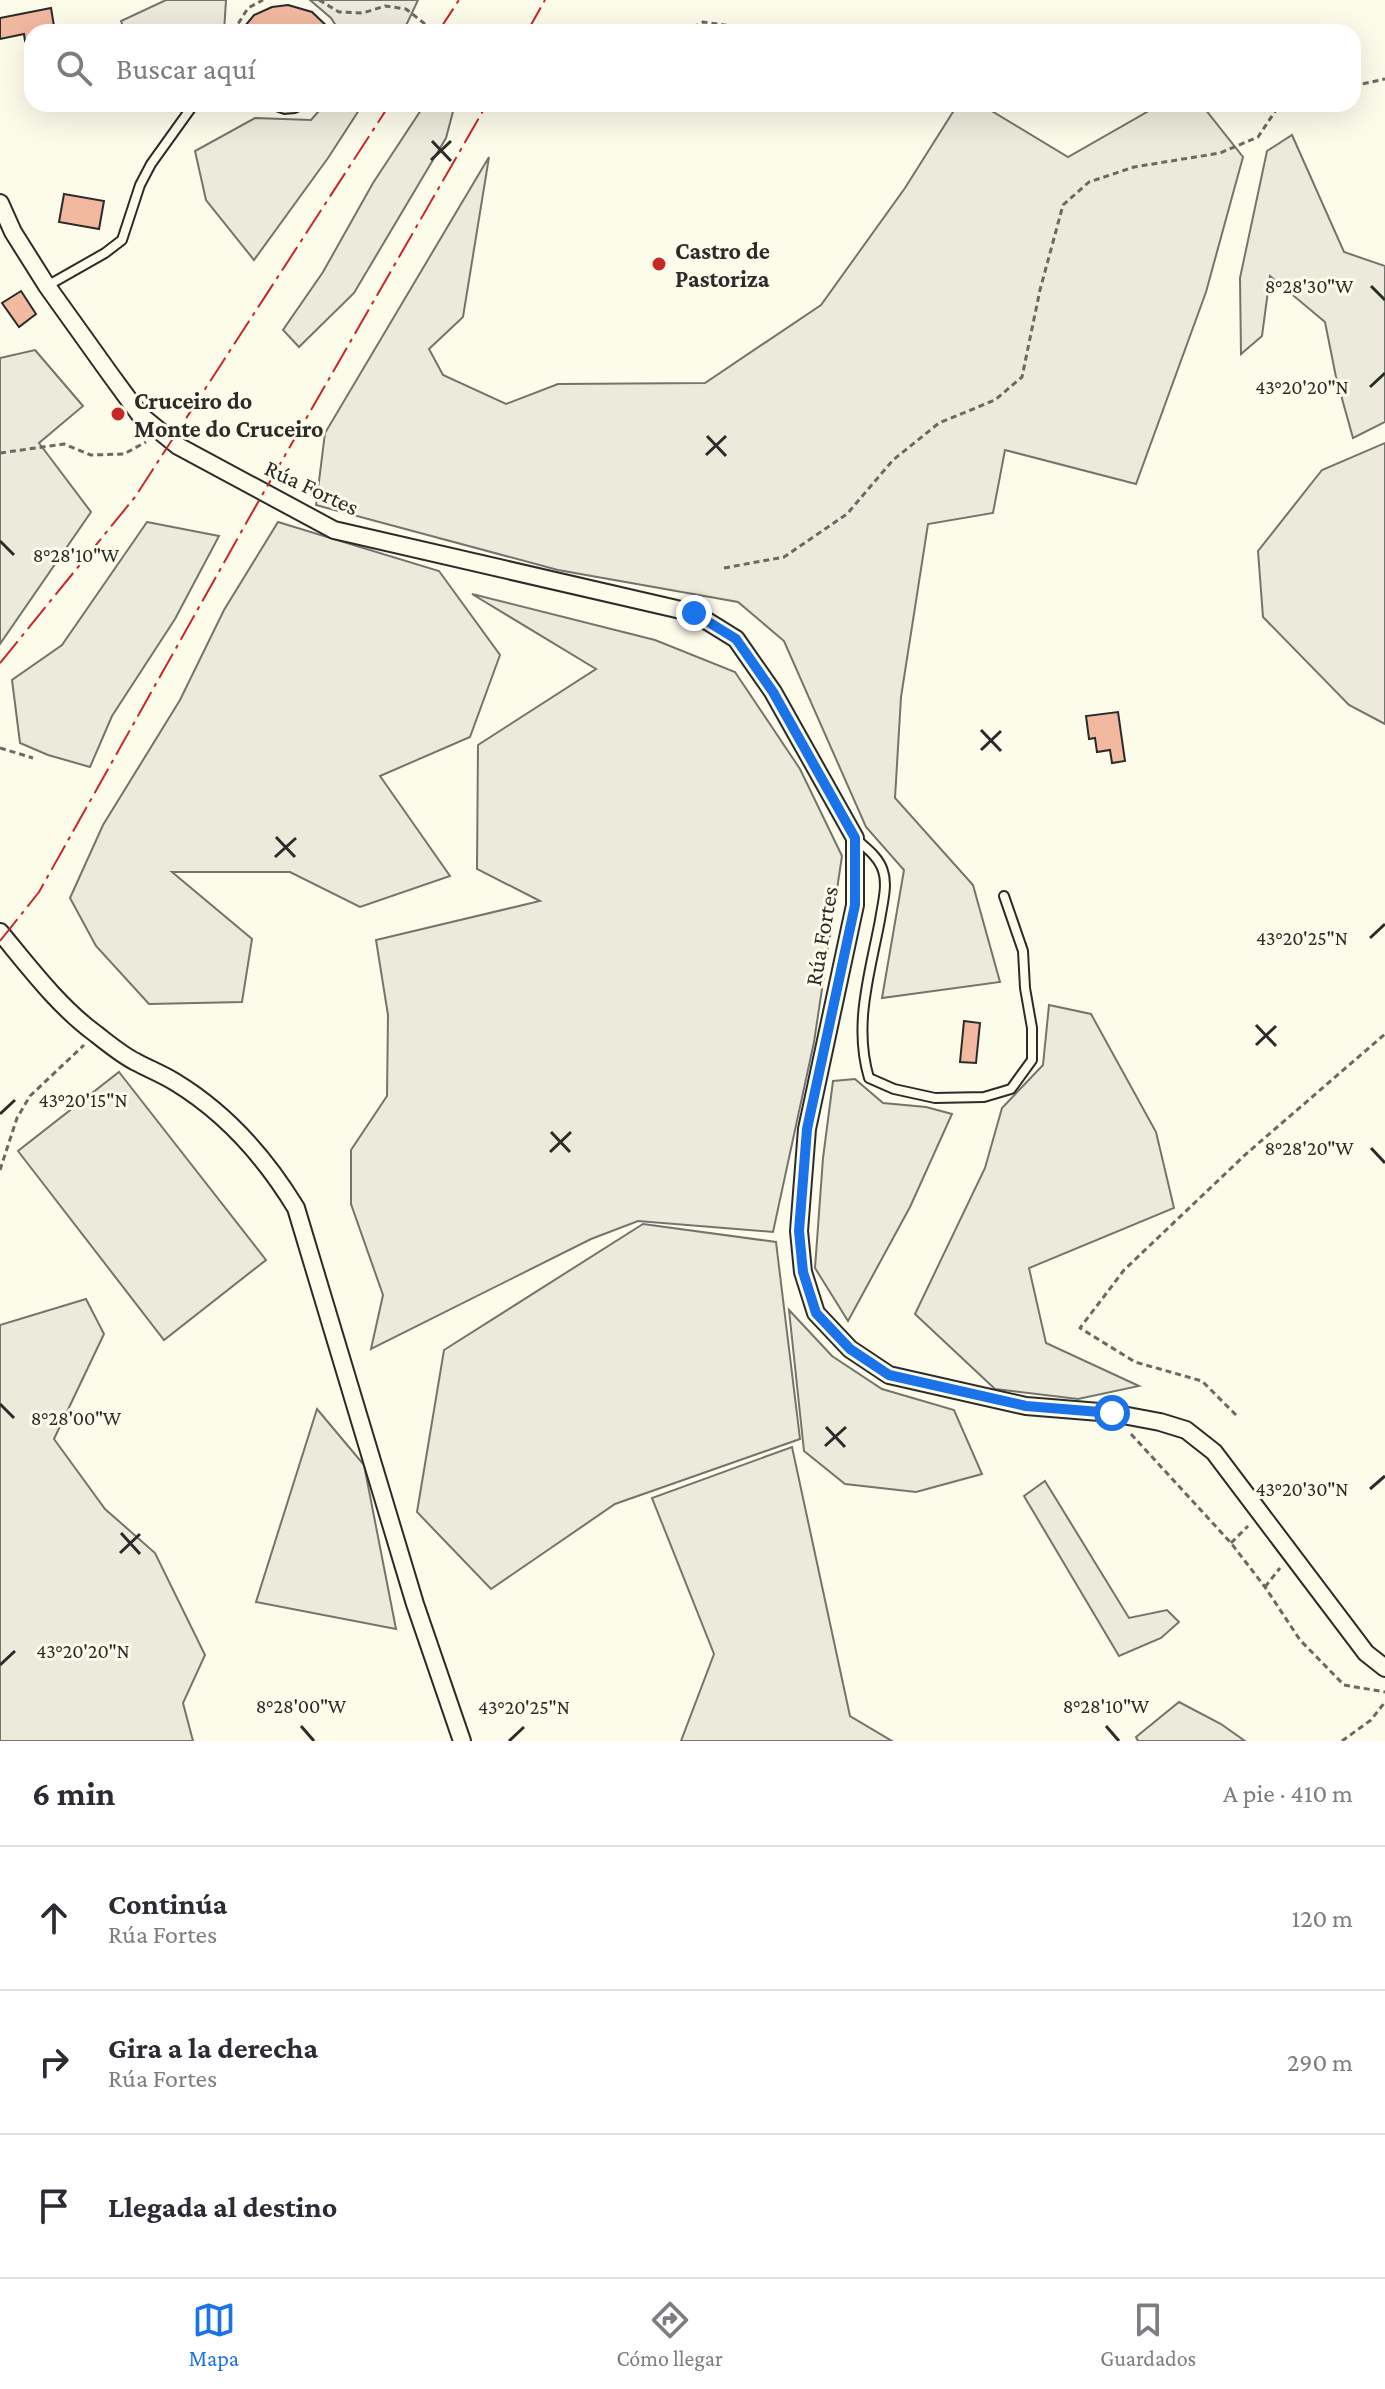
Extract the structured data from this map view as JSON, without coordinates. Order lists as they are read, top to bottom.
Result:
{
  "streets": {
    "street": ["Rúa Fortes"]
  },
  "places": ["Castro de Pastoriza", "Cruceiro do Monte do Cruceiro"],
  "page": {
    "search": "Buscar aquí",
    "heading": ["6 min", "A pie · 410 m"],
    "list": [
      ["Continúa", "Rúa Fortes", "120 m"],
      ["Gira a la derecha", "Rúa Fortes", "290 m"],
      "Llegada al destino"
    ],
    "nav": ["Mapa", "Cómo llegar", "Guardados"]
  },
  "coordinates": [
    "8°28'30\"W",
    "43°20'20\"N",
    "8°28'10\"W",
    "43°20'25\"N",
    "43°20'15\"N",
    "8°28'20\"W",
    "8°28'00\"W",
    "43°20'30\"N"
  ]
}
